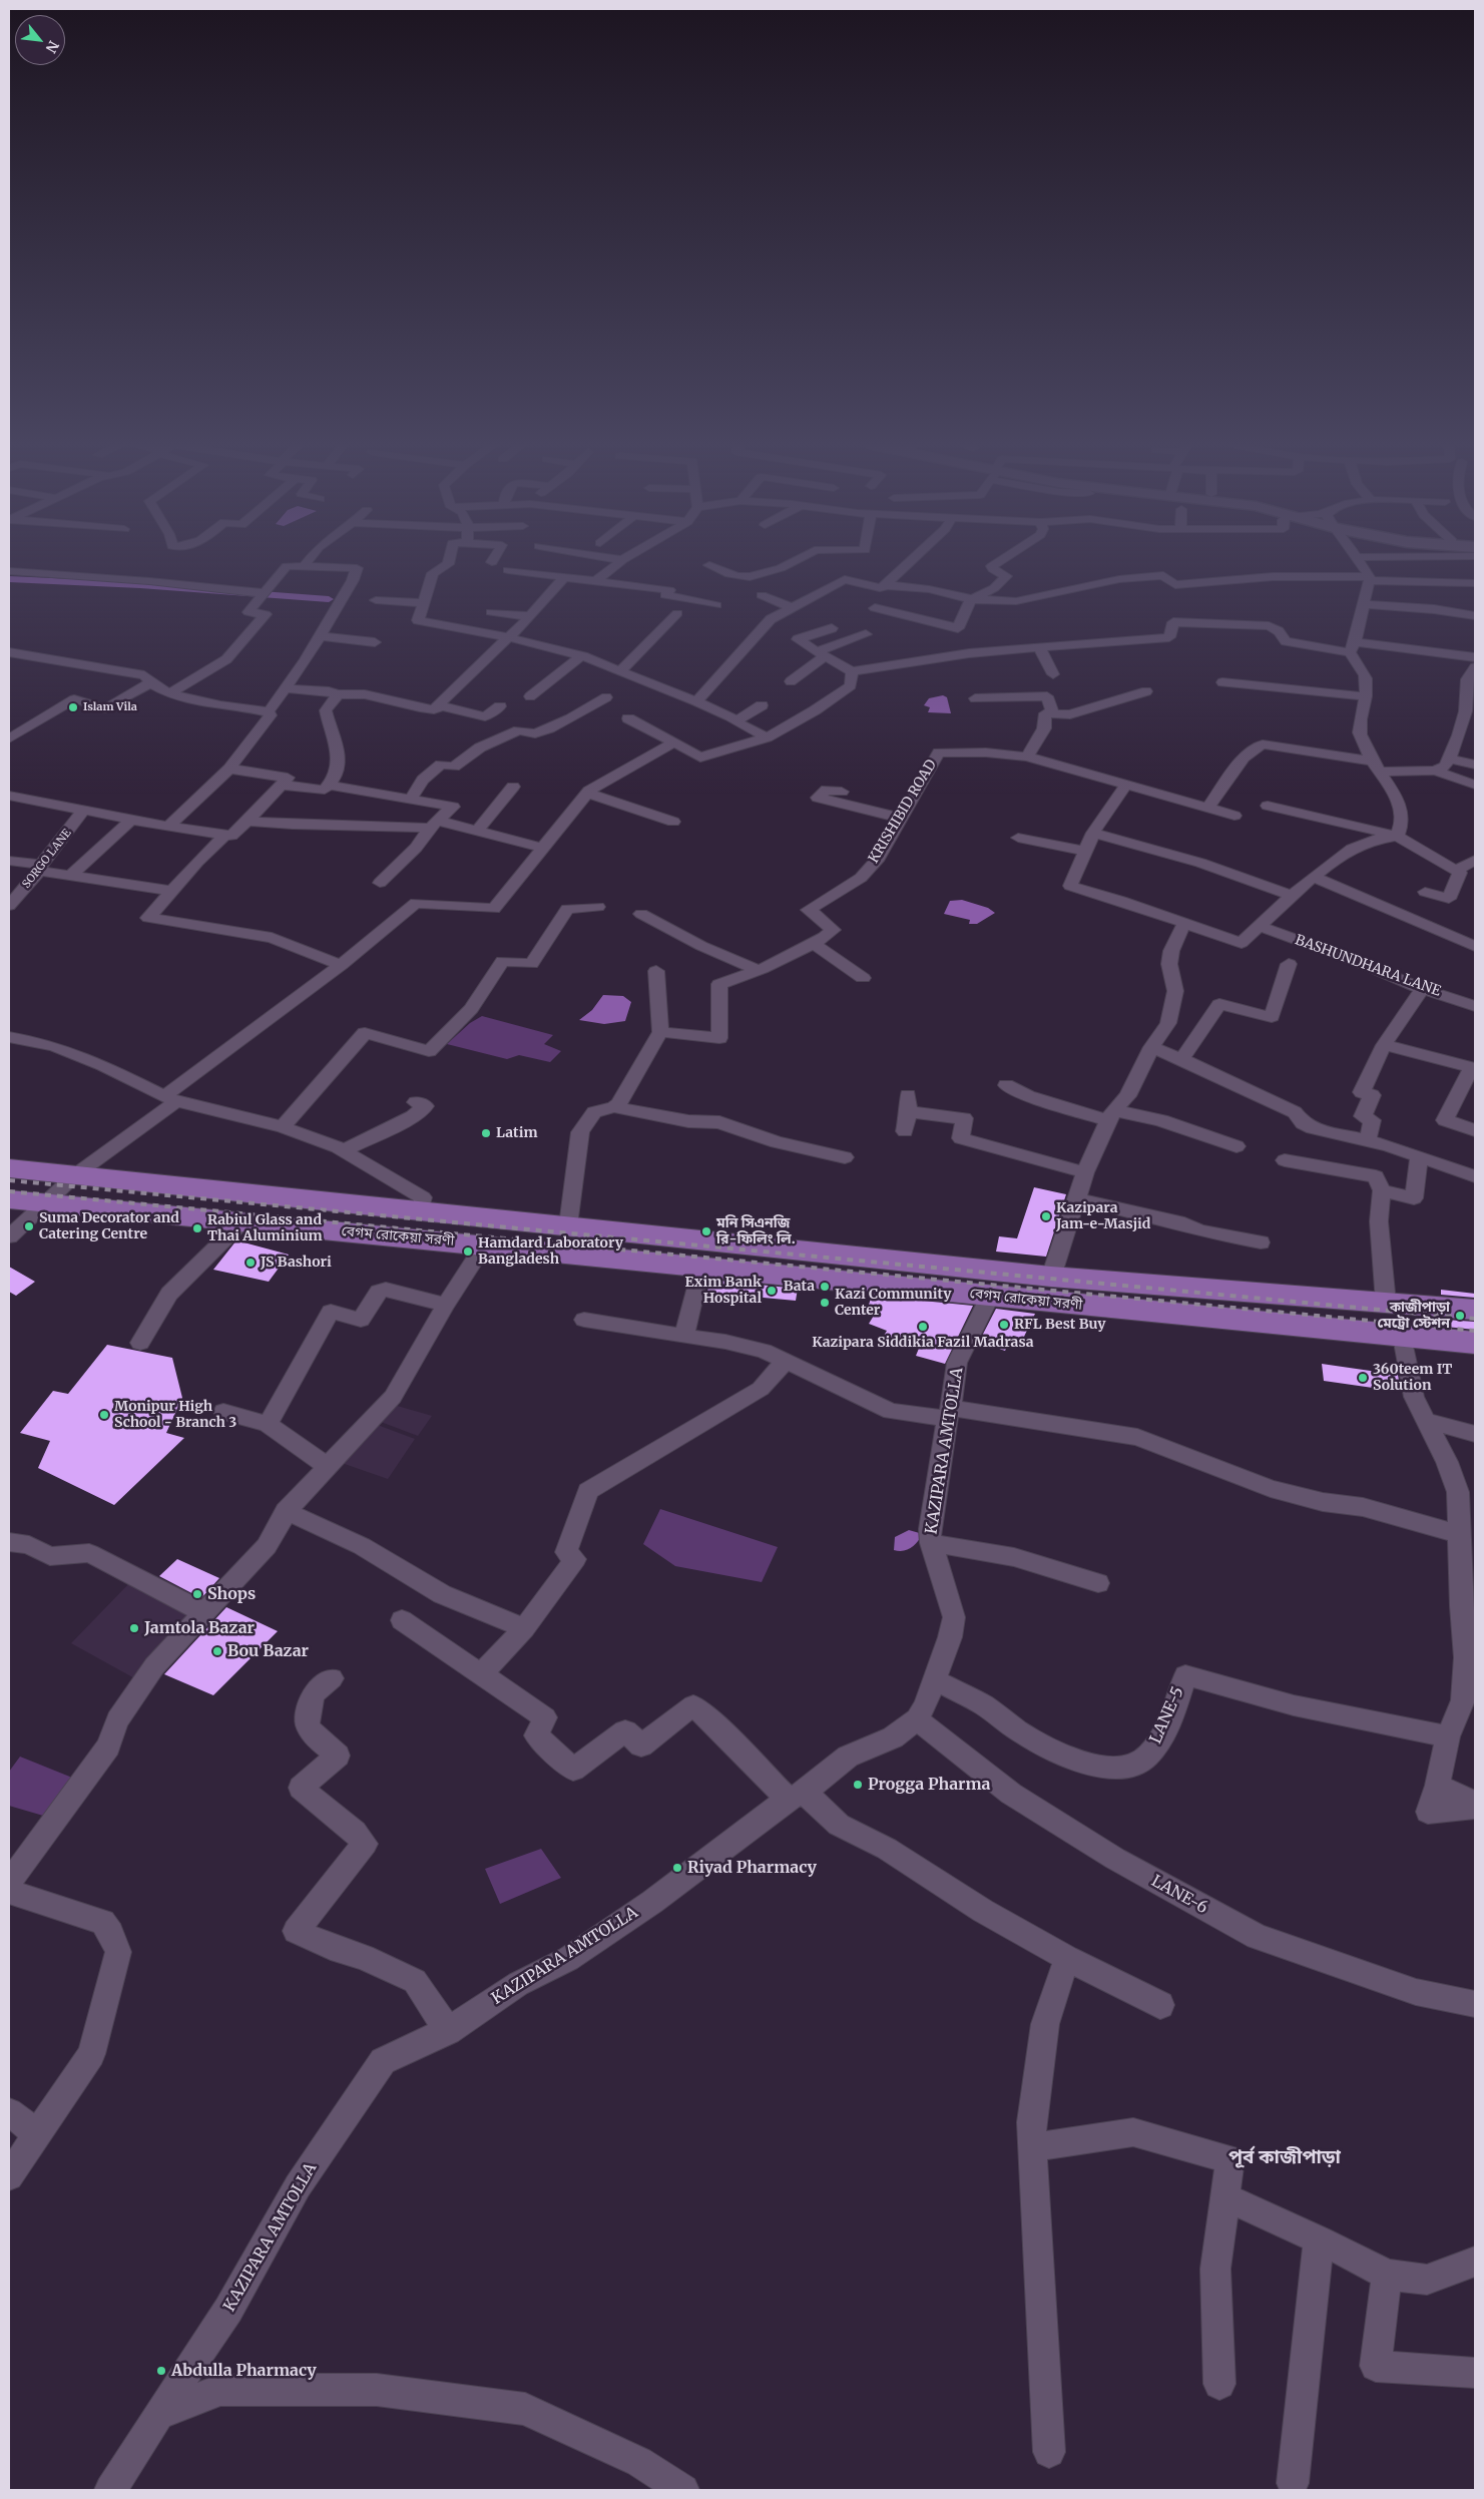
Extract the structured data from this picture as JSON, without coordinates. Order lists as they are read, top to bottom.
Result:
{
  "streets": {
    "main road": ["বেগম রোকেয়া সরণী"],
    "street": [
      "KRISHIBID ROAD",
      "SORGO LANE",
      "BASHUNDHARA LANE",
      "KAZIPARA AMTOLLA",
      "LANE-5",
      "LANE-6"
    ]
  },
  "crossings": [
    ["বেগম রোকেয়া সরণী", "KAZIPARA AMTOLLA"],
    ["KAZIPARA AMTOLLA", "LANE-5"],
    ["KAZIPARA AMTOLLA", "LANE-6"]
  ],
  "districts": ["পূর্ব কাজীপাড়া"],
  "places": [
    "Islam Vila",
    "Latim",
    "Kazipara Jam-e-Masjid",
    "Suma Decorator and Catering Centre",
    "Rabiul Glass and Thai Aluminium",
    "মনি সিএনজি রি-ফিলিং লি.",
    "Hamdard Laboratory Bangladesh",
    "JS Bashori",
    "Bata",
    "Exim Bank Hospital",
    "Kazi Community Center",
    "কাজীপাড়া মেট্রো স্টেশন",
    "RFL Best Buy",
    "Kazipara Siddikia Fazil Madrasa",
    "360teem IT Solution",
    "Monipur High School - Branch 3",
    "Shops",
    "Jamtola Bazar",
    "Bou Bazar",
    "Progga Pharma",
    "Riyad Pharmacy",
    "Abdulla Pharmacy"
  ],
  "north": "bottom right"
}
